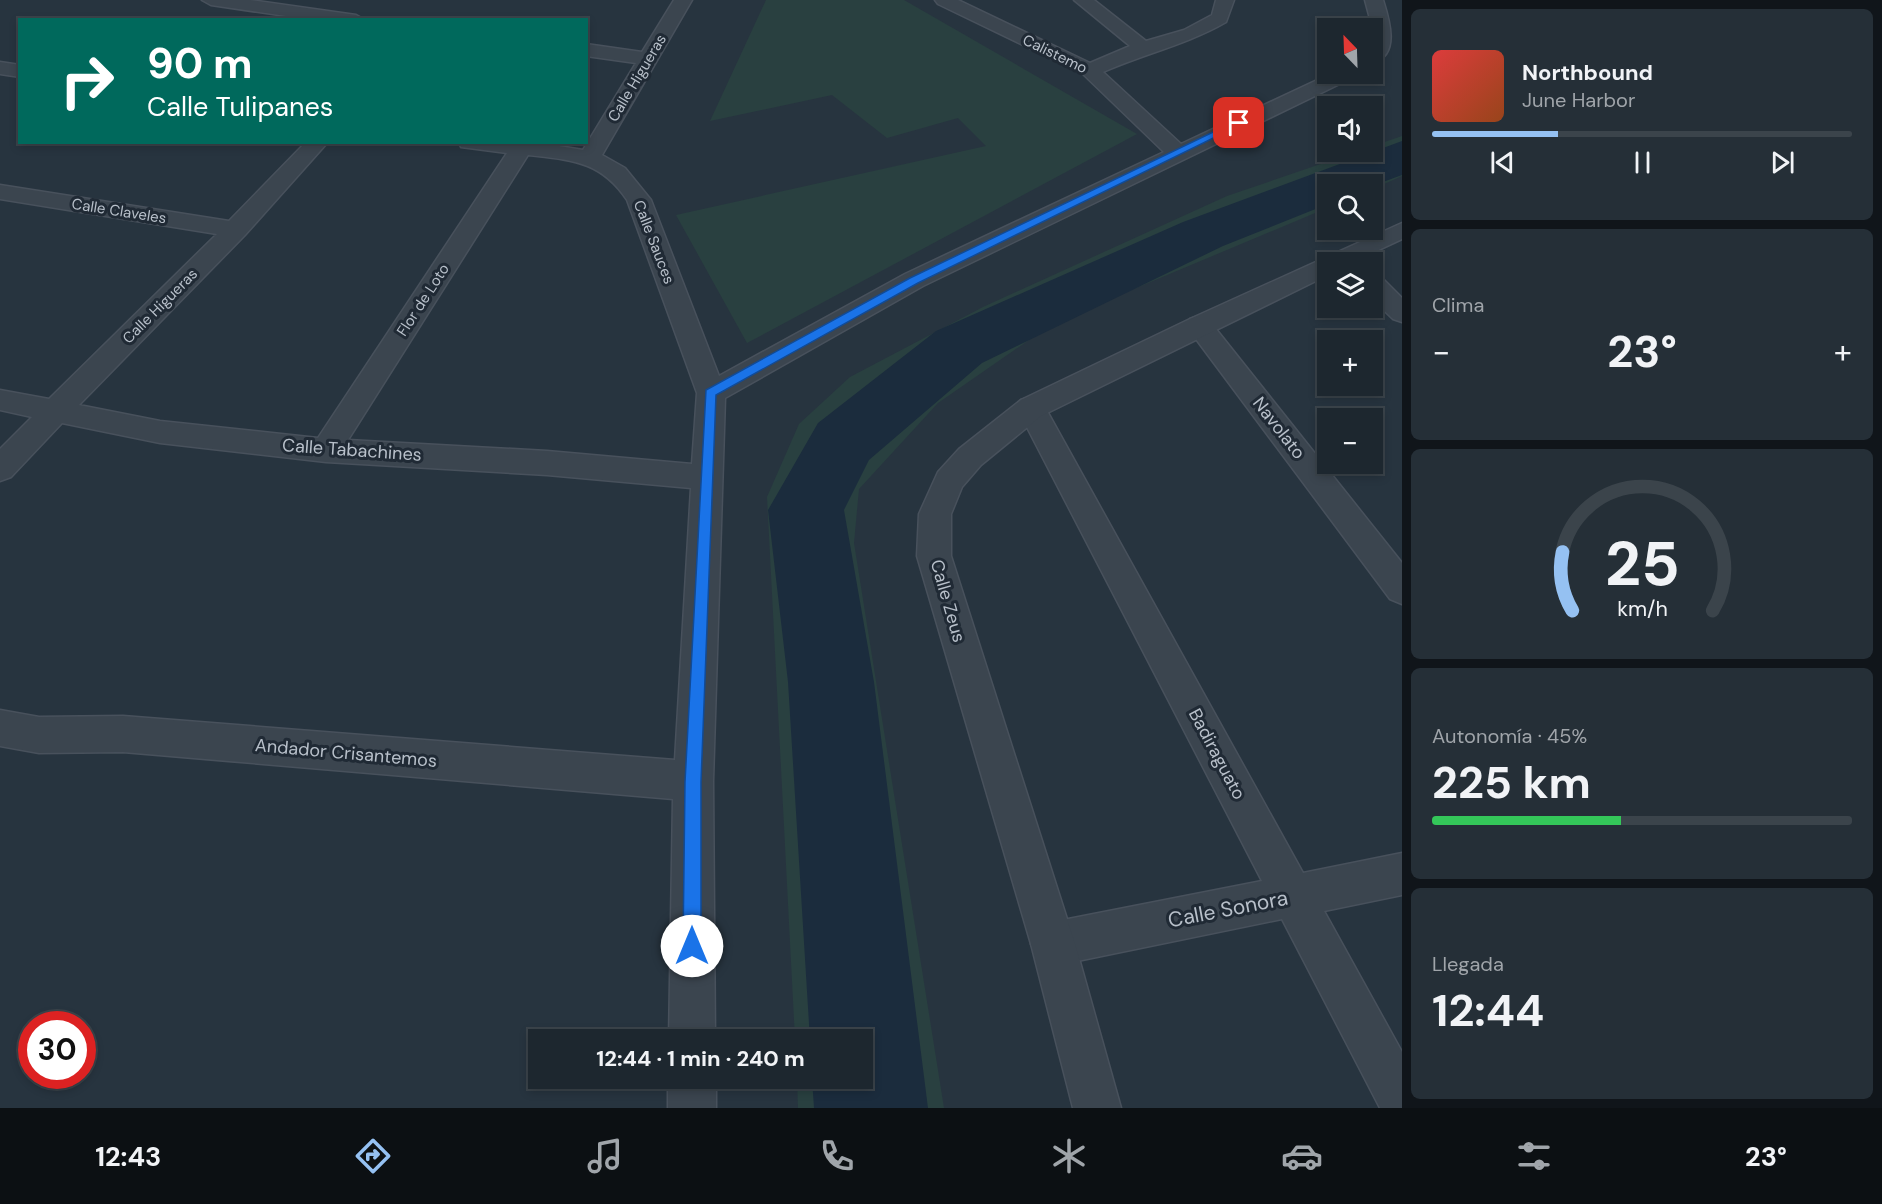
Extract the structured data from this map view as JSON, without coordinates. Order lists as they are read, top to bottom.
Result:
{
  "streets": {
    "street": [
      "Calistemo",
      "Calle Higueras",
      "Calle Claveles",
      "Calle Sauces",
      "Flor de Loto",
      "Navolato",
      "Calle Tabachines",
      "Calle Zeus",
      "Andador Crisantemos",
      "Badiraguato",
      "Calle Sonora"
    ]
  },
  "crossings": [
    ["Calle Higueras", "Calle Claveles"],
    ["Calle Higueras", "Calle Sauces"],
    ["Calle Higueras", "Calle Tabachines"],
    ["Calle Sauces", "Flor de Loto"],
    ["Flor de Loto", "Calle Tabachines"],
    ["Navolato", "Calle Zeus"],
    ["Calle Zeus", "Badiraguato"],
    ["Calle Zeus", "Calle Sonora"],
    ["Badiraguato", "Calle Sonora"]
  ],
  "north": "top left",
  "page": {
    "map_buttons": ["+", "−"],
    "turn": ["90 m", "Calle Tulipanes"],
    "song": ["Northbound", "June Harbor"],
    "tile": [
      "Clima",
      ["Autonomía · 45%", "225 km"],
      ["Llegada", "12:44"]
    ],
    "heat": ["−", "23°", "+"],
    "limit": "30",
    "trip": "12:44 · 1 min · 240 m",
    "tabs": ["12:43", "23°"],
    "gauge": ["25", "km/h"]
  }
}
